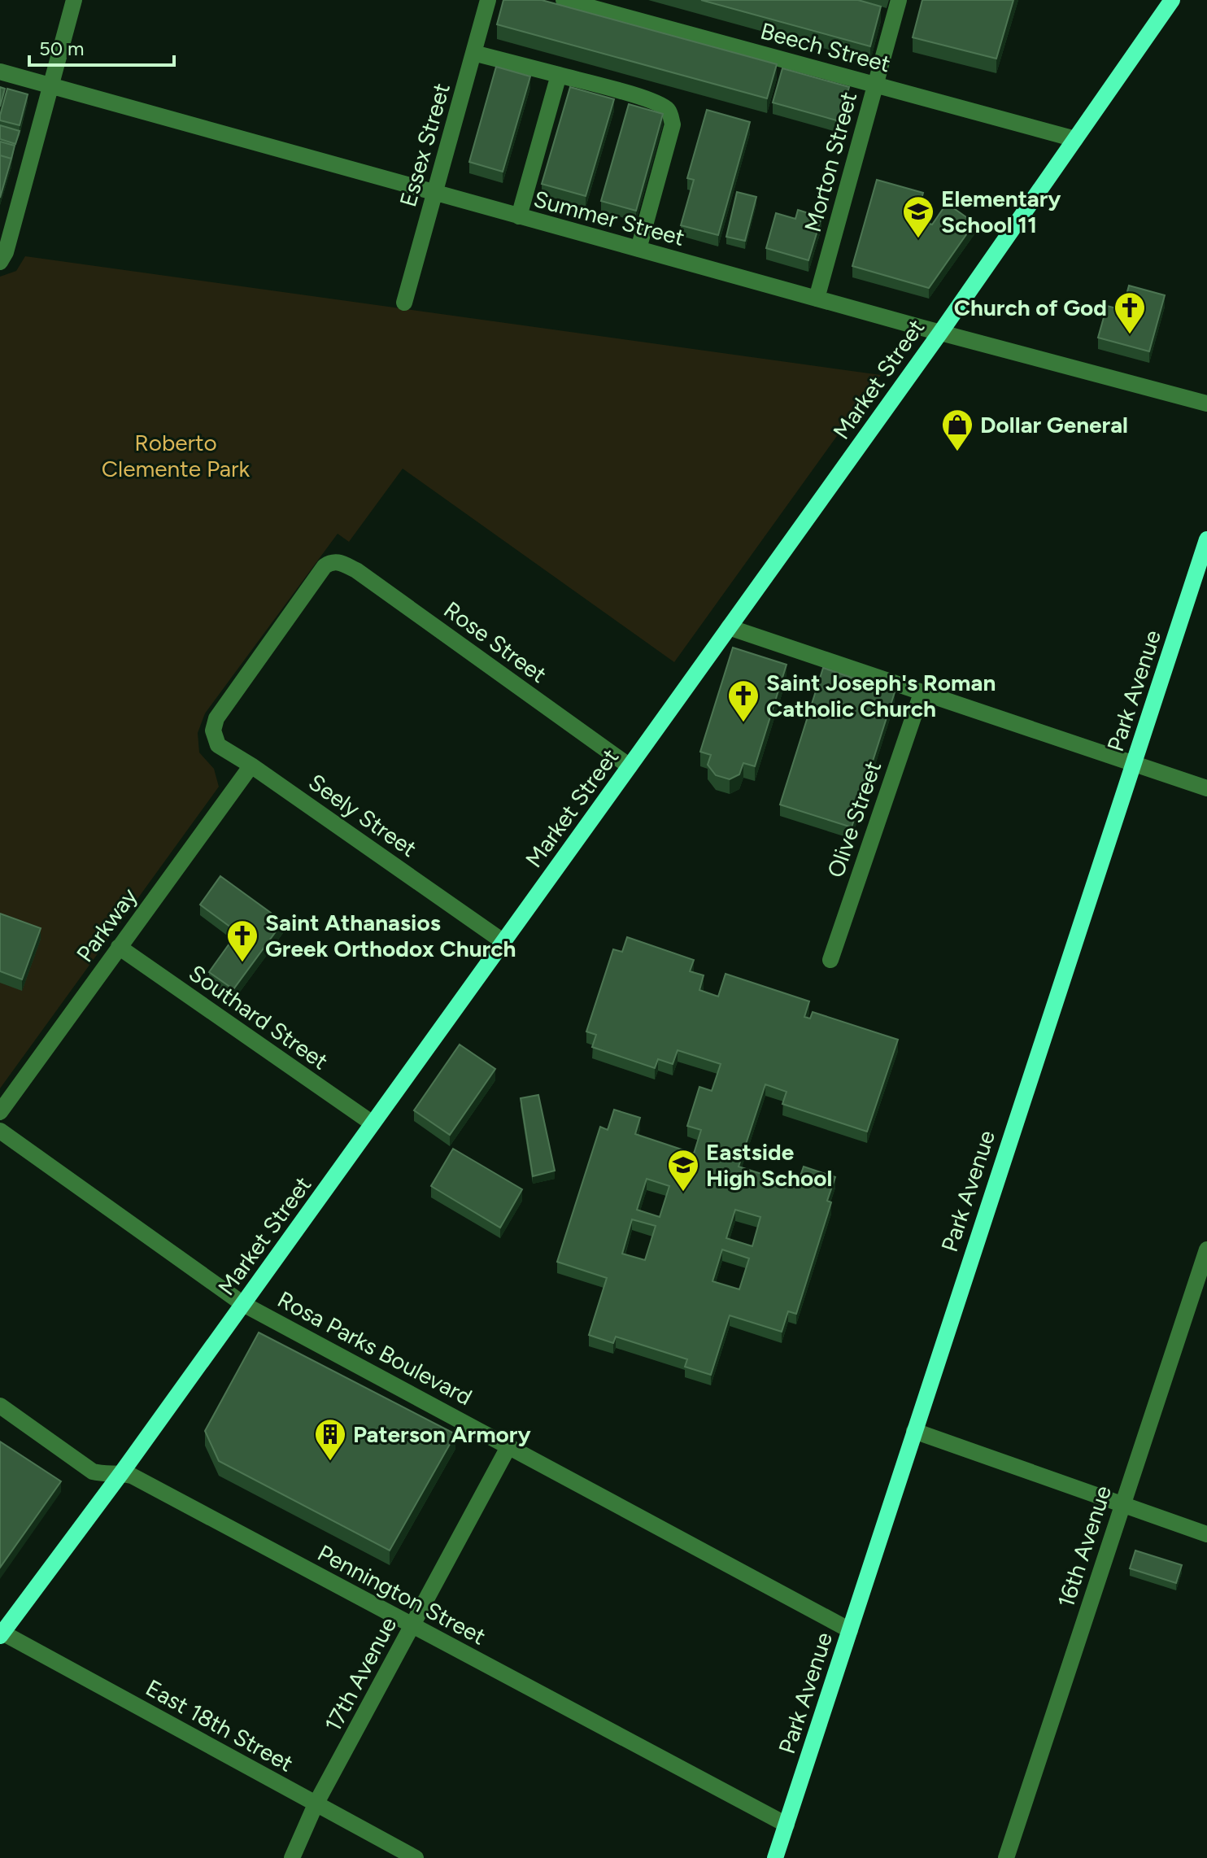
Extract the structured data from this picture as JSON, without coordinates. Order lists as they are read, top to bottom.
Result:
{
  "streets": {
    "main road": ["Market Street", "Park Avenue"],
    "street": [
      "Beech Street",
      "Essex Street",
      "Morton Street",
      "Summer Street",
      "Rose Street",
      "Seely Street",
      "Olive Street",
      "Parkway",
      "Southard Street",
      "Rosa Parks Boulevard",
      "16th Avenue",
      "Pennington Street",
      "17th Avenue",
      "East 18th Street"
    ]
  },
  "crossings": [
    ["Beech Street", "Morton Street"],
    ["Beech Street", "Market Street"],
    ["Essex Street", "Summer Street"],
    ["Morton Street", "Summer Street"],
    ["Summer Street", "Market Street"],
    ["Market Street", "Rose Street"],
    ["Market Street", "Seely Street"],
    ["Market Street", "Southard Street"],
    ["Market Street", "Rosa Parks Boulevard"],
    ["Market Street", "Pennington Street"],
    ["Market Street", "East 18th Street"],
    ["Rose Street", "Seely Street"],
    ["Park Avenue", "Rosa Parks Boulevard"],
    ["Park Avenue", "Pennington Street"],
    ["Seely Street", "Parkway"],
    ["Parkway", "Southard Street"],
    ["Rosa Parks Boulevard", "17th Avenue"],
    ["Pennington Street", "17th Avenue"],
    ["17th Avenue", "East 18th Street"]
  ],
  "parks": ["Roberto Clemente Park"],
  "places": {
    "school or university": ["Elementary School 11", "Eastside High School"],
    "church": ["Church of God", "Saint Joseph's Roman Catholic Church", "Saint Athanasios Greek Orthodox Church"],
    "shop": ["Dollar General"],
    "building": ["Paterson Armory"]
  },
  "scale_bar": "50 m"
}
